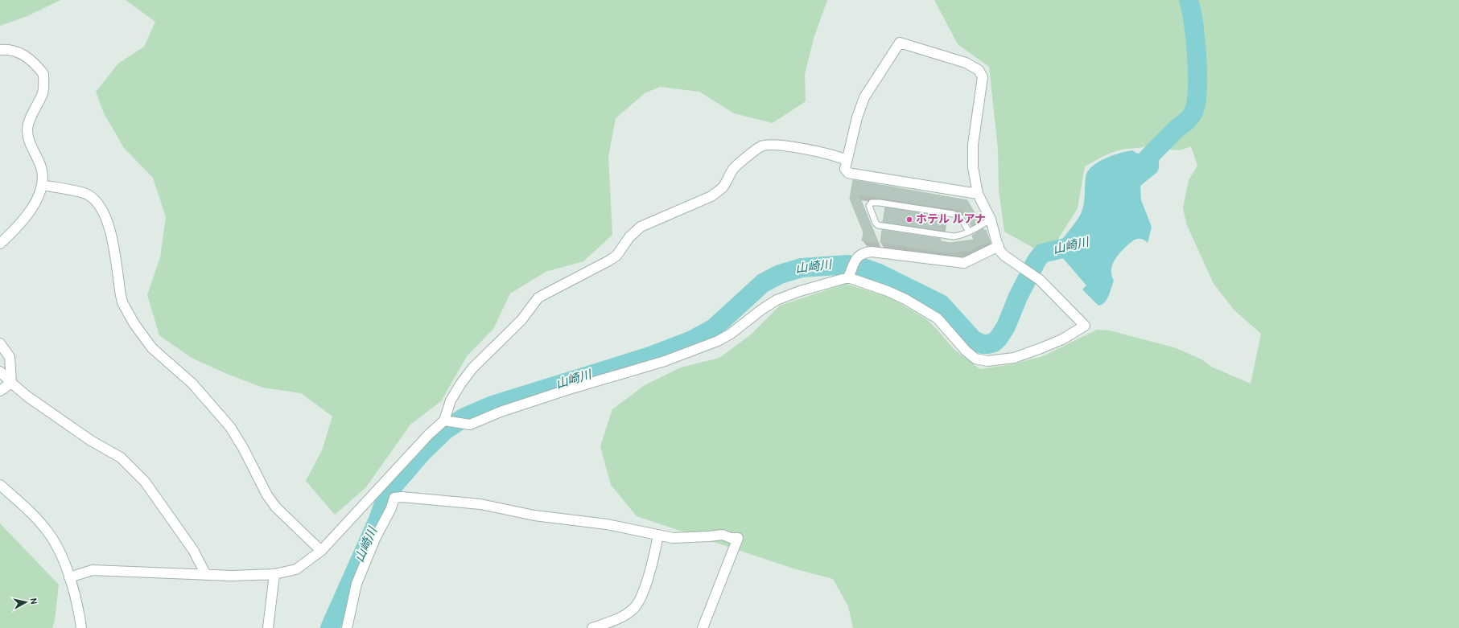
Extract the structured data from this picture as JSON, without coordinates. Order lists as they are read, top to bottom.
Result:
{
  "water": ["山崎川"],
  "places": ["ホテル ルアナ"],
  "north": "right"
}
